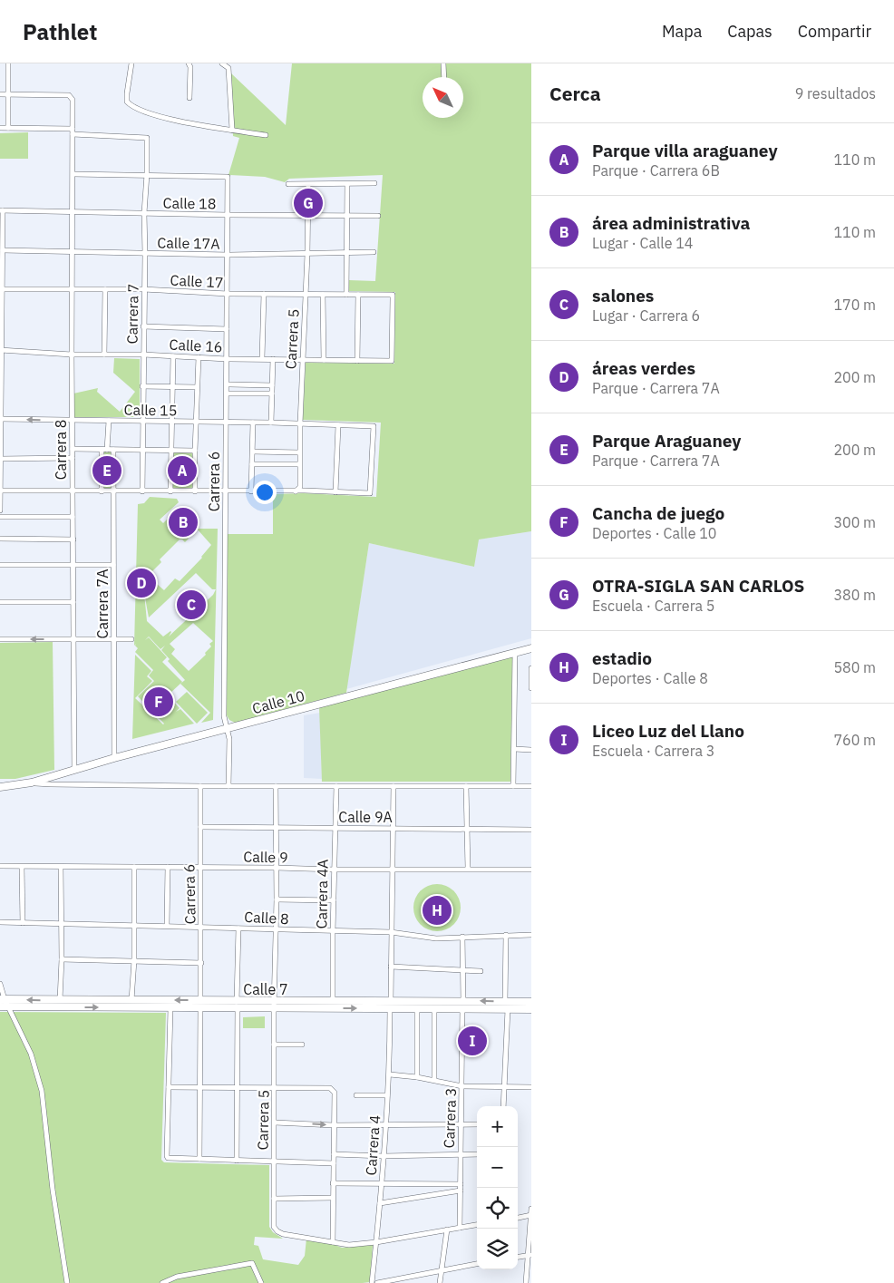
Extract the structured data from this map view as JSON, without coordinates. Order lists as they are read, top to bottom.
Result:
{
  "streets": {
    "main road": ["Calle 10", "Calle 7"],
    "street": [
      "Calle 18",
      "Calle 17A",
      "Calle 17",
      "Carrera 7",
      "Carrera 5",
      "Calle 16",
      "Calle 15",
      "Carrera 8",
      "Carrera 6",
      "Carrera 7A",
      "Calle 9A",
      "Calle 9",
      "Carrera 4A",
      "Calle 8",
      "Carrera 3",
      "Carrera 4"
    ]
  },
  "crossings": [
    ["Calle 18", "Carrera 7"],
    ["Calle 18", "Carrera 5"],
    ["Calle 18", "Carrera 8"],
    ["Calle 18", "Carrera 6"],
    ["Calle 17A", "Carrera 7"],
    ["Calle 17A", "Carrera 5"],
    ["Calle 17A", "Carrera 8"],
    ["Calle 17A", "Carrera 6"],
    ["Calle 17", "Carrera 7"],
    ["Calle 17", "Carrera 5"],
    ["Calle 17", "Calle 16"],
    ["Calle 17", "Carrera 8"],
    ["Calle 17", "Carrera 6"],
    ["Carrera 7", "Calle 16"],
    ["Carrera 7", "Calle 15"],
    ["Carrera 7", "Carrera 8"],
    ["Carrera 7", "Carrera 6"],
    ["Carrera 5", "Calle 16"],
    ["Carrera 5", "Calle 15"],
    ["Carrera 5", "Calle 7"],
    ["Calle 16", "Carrera 8"],
    ["Calle 16", "Carrera 6"],
    ["Calle 15", "Carrera 8"],
    ["Calle 15", "Carrera 6"],
    ["Carrera 8", "Calle 10"],
    ["Carrera 6", "Calle 10"],
    ["Carrera 6", "Calle 9A"],
    ["Carrera 6", "Calle 9"],
    ["Carrera 6", "Calle 8"],
    ["Carrera 6", "Calle 7"],
    ["Carrera 7A", "Calle 10"],
    ["Calle 10", "Carrera 4A"],
    ["Calle 10", "Carrera 4"],
    ["Calle 9A", "Carrera 4A"],
    ["Calle 9A", "Carrera 4"],
    ["Calle 9", "Carrera 4A"],
    ["Calle 9", "Carrera 4"],
    ["Carrera 4A", "Calle 8"],
    ["Carrera 4A", "Calle 7"],
    ["Calle 8", "Carrera 3"],
    ["Calle 8", "Carrera 4"],
    ["Calle 7", "Carrera 3"],
    ["Calle 7", "Carrera 4"]
  ],
  "north": "top left",
  "page": {
    "header": "Pathlet",
    "nav": ["Mapa", "Capas", "Compartir"],
    "heading": ["Cerca", "9 resultados"],
    "list": [
      {
        "mark": "A",
        "name": "Parque villa araguaney",
        "note": "Parque · Carrera 6B",
        "value": "110 m"
      },
      {
        "mark": "B",
        "name": "área administrativa",
        "note": "Lugar · Calle 14",
        "value": "110 m"
      },
      {
        "mark": "C",
        "name": "salones",
        "note": "Lugar · Carrera 6",
        "value": "170 m"
      },
      {
        "mark": "D",
        "name": "áreas verdes",
        "note": "Parque · Carrera 7A",
        "value": "200 m"
      },
      {
        "mark": "E",
        "name": "Parque Araguaney",
        "note": "Parque · Carrera 7A",
        "value": "200 m"
      },
      {
        "mark": "F",
        "name": "Cancha de juego",
        "note": "Deportes · Calle 10",
        "value": "300 m"
      },
      {
        "mark": "G",
        "name": "OTRA-SIGLA SAN CARLOS",
        "note": "Escuela · Carrera 5",
        "value": "380 m"
      },
      {
        "mark": "H",
        "name": "estadio",
        "note": "Deportes · Calle 8",
        "value": "580 m"
      },
      {
        "mark": "I",
        "name": "Liceo Luz del Llano",
        "note": "Escuela · Carrera 3",
        "value": "760 m"
      }
    ],
    "pins": [
      "G",
      "A",
      "E",
      "B",
      "D",
      "C",
      "F",
      "H",
      "I"
    ],
    "map_buttons": ["+", "−"]
  }
}
